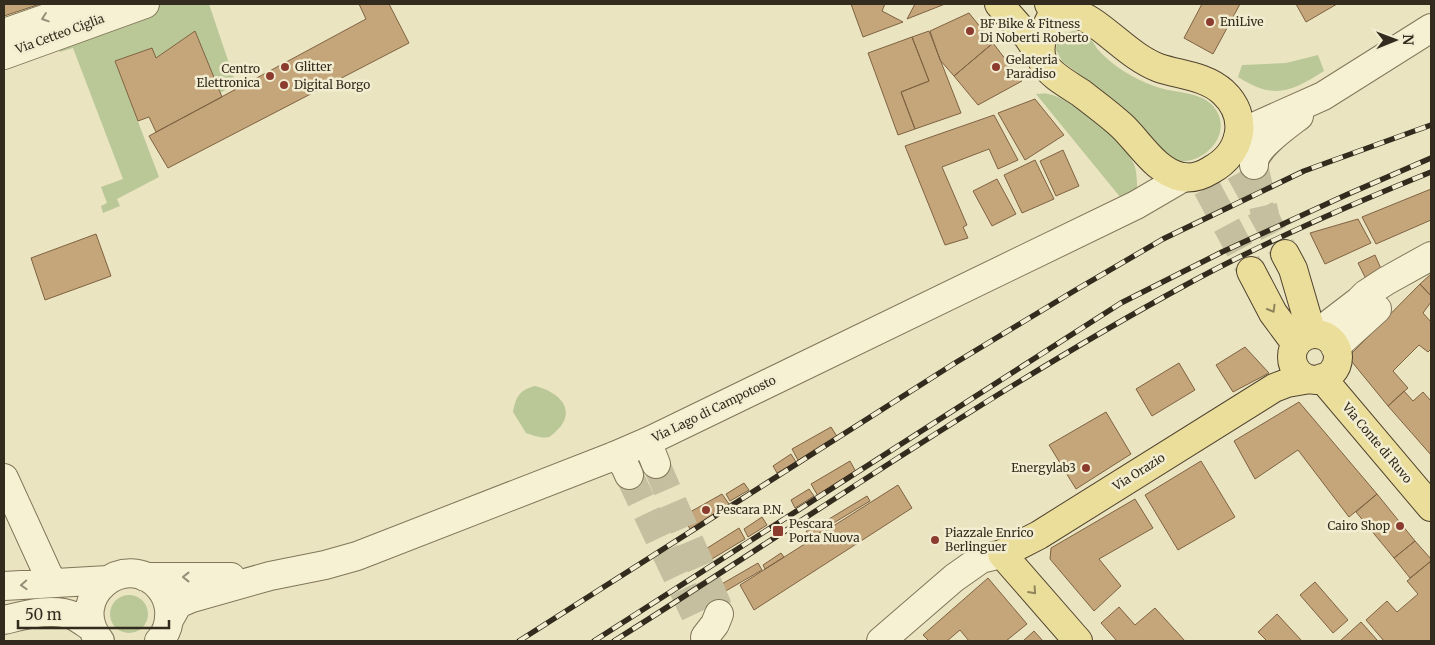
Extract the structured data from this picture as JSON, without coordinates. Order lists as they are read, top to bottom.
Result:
{
  "streets": {
    "main road": ["Via Conte di Ruvo", "Via Orazio"],
    "street": ["Via Cetteo Ciglia", "Via Lago di Campotosto"]
  },
  "crossings": [
    ["Via Conte di Ruvo", "Via Orazio"]
  ],
  "places": {
    "other": [
      "EniLive",
      "BF Bike & Fitness Di Noberti Roberto",
      "Glitter",
      "Gelateria Paradiso",
      "Centro Elettronica",
      "Digital Borgo",
      "Energylab3",
      "Pescara P.N.",
      "Cairo Shop",
      "Piazzale Enrico Berlinguer"
    ],
    "transit": ["Pescara Porta Nuova"]
  },
  "scale_bar": "50 m",
  "north": "right"
}
